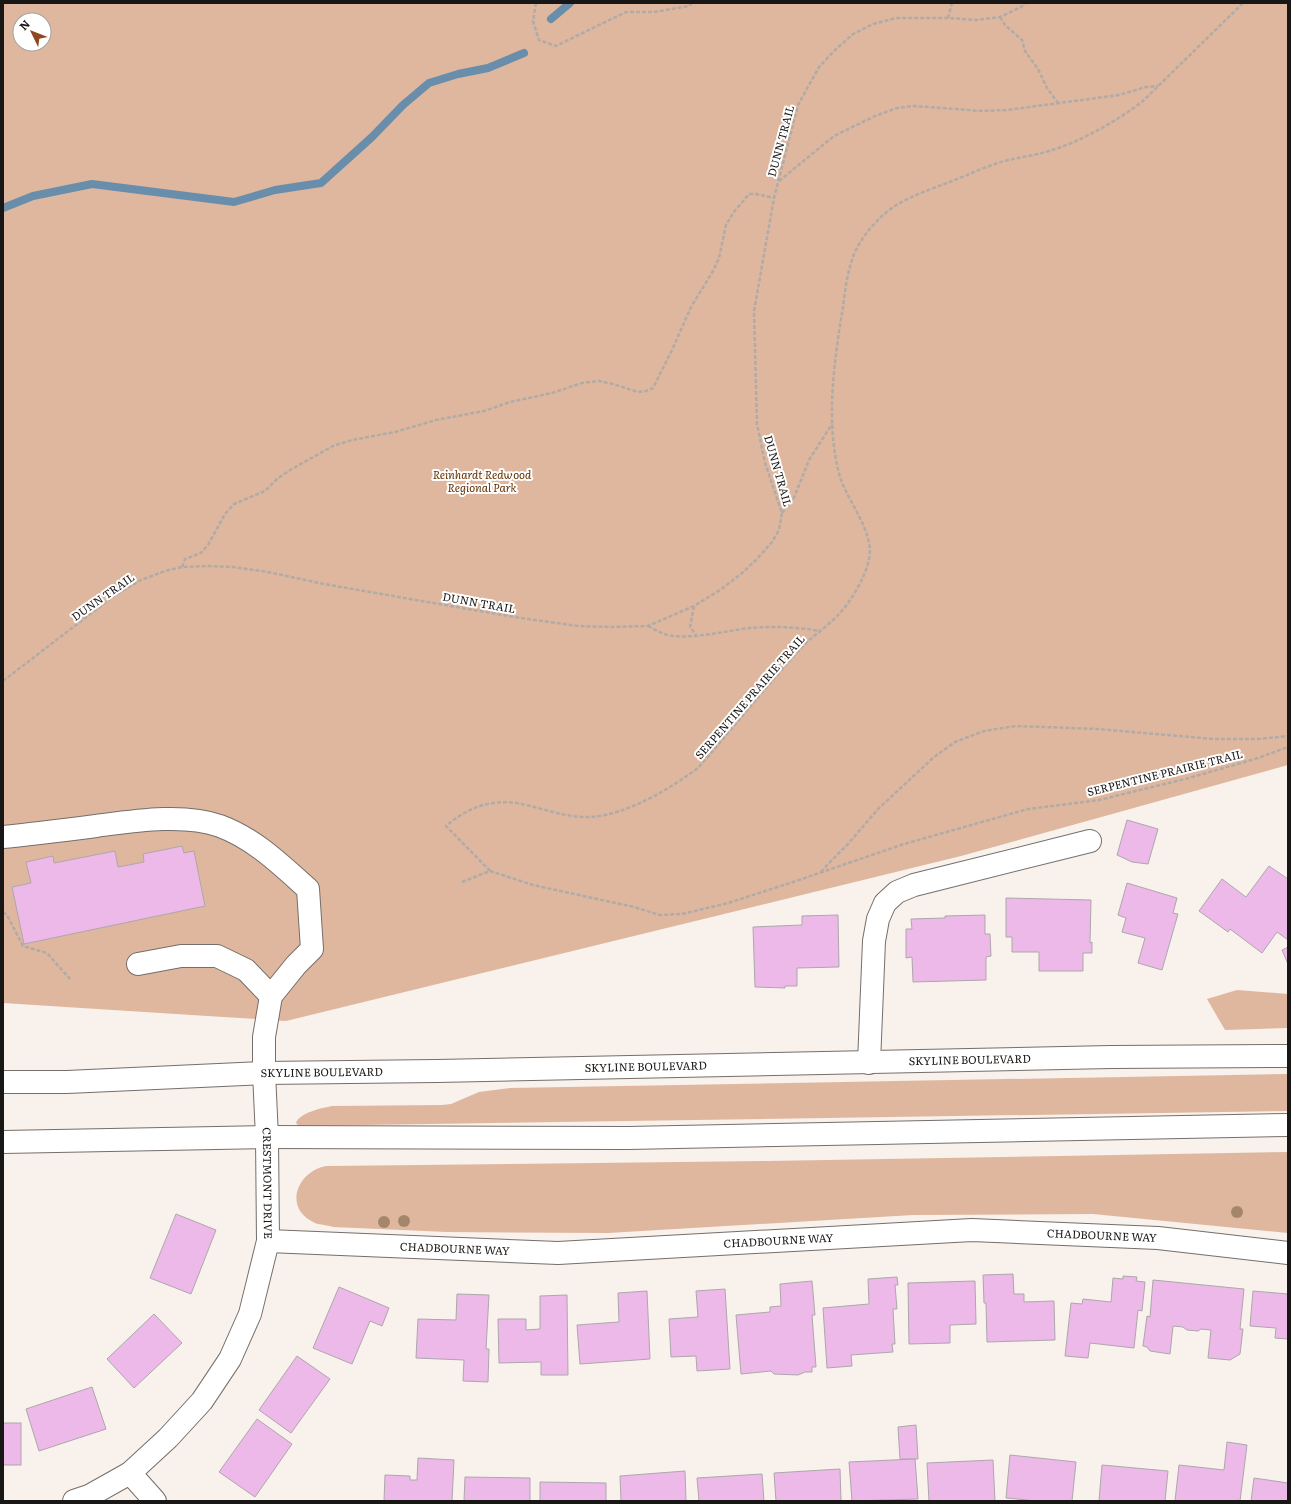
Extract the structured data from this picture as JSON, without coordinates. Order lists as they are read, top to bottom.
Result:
{
  "streets": {
    "main road": ["SKYLINE BOULEVARD", "CRESTMONT DRIVE", "CHADBOURNE WAY"],
    "path": ["DUNN TRAIL", "SERPENTINE PRAIRIE TRAIL"]
  },
  "crossings": [
    ["SKYLINE BOULEVARD", "CRESTMONT DRIVE"],
    ["CRESTMONT DRIVE", "CHADBOURNE WAY"]
  ],
  "parks": ["Reinhardt Redwood Regional Park"],
  "north": "top left"
}
